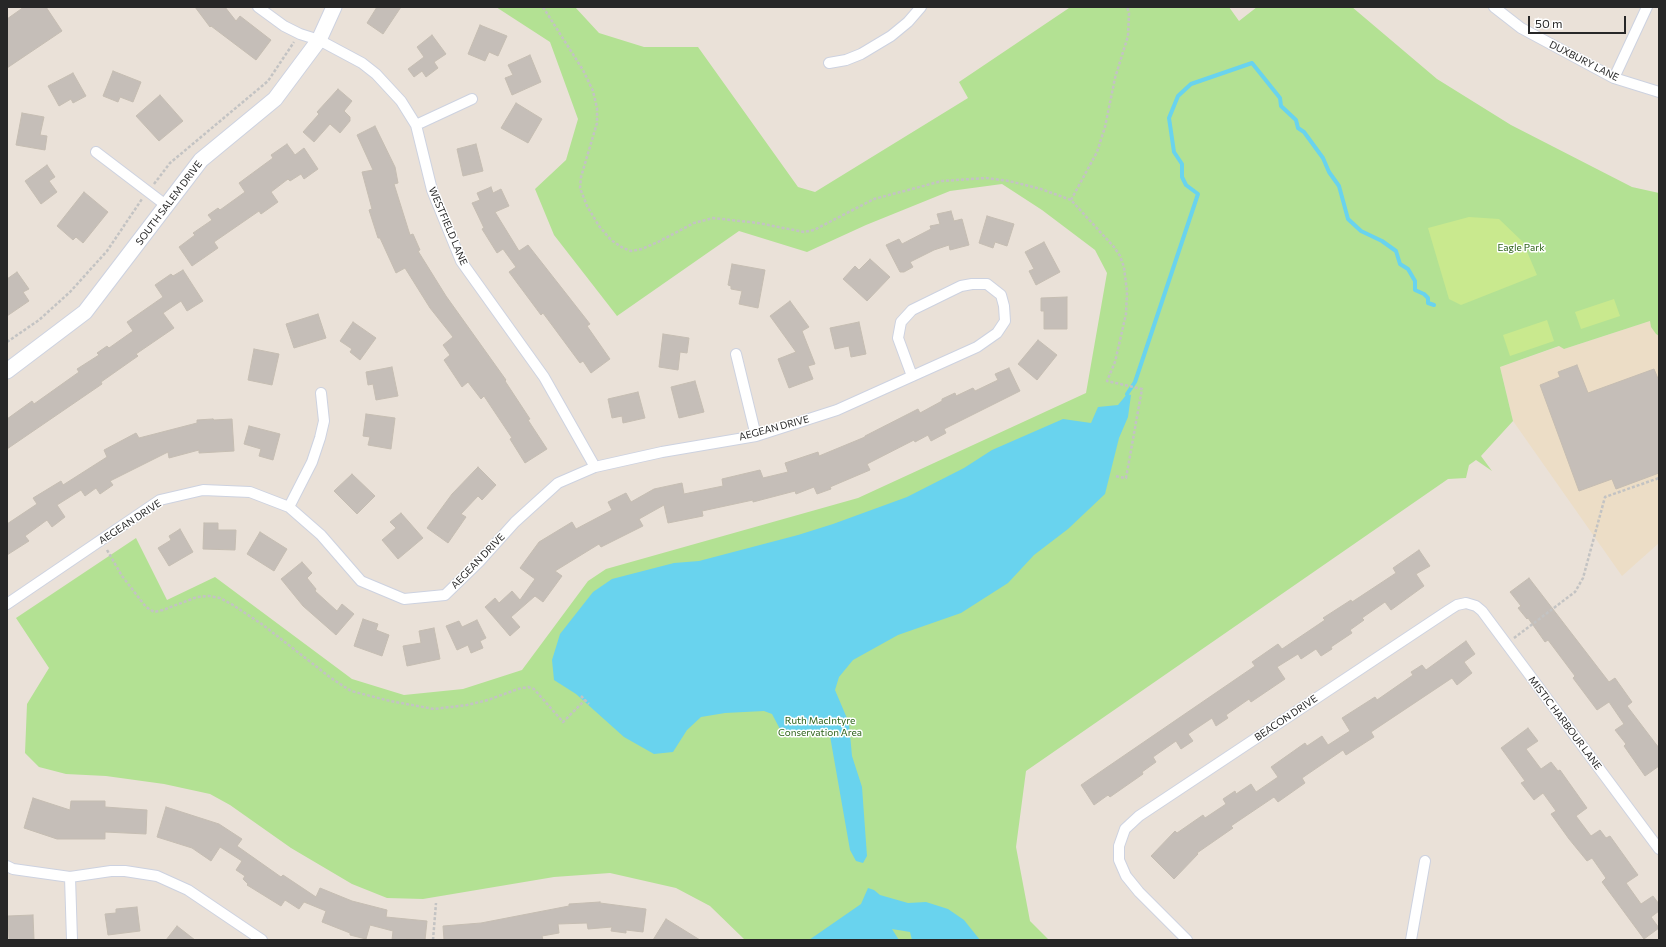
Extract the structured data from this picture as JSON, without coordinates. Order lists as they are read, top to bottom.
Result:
{
  "streets": {
    "street": [
      "DUXBURY LANE",
      "SOUTH SALEM DRIVE",
      "WESTFIELD LANE",
      "AEGEAN DRIVE",
      "BEACON DRIVE",
      "MISTIC HARBOUR LANE"
    ]
  },
  "crossings": [
    ["SOUTH SALEM DRIVE", "WESTFIELD LANE"],
    ["WESTFIELD LANE", "AEGEAN DRIVE"],
    ["BEACON DRIVE", "MISTIC HARBOUR LANE"]
  ],
  "parks": ["Eagle Park", "Ruth MacIntyre Conservation Area"],
  "scale_bar": "50 m"
}
